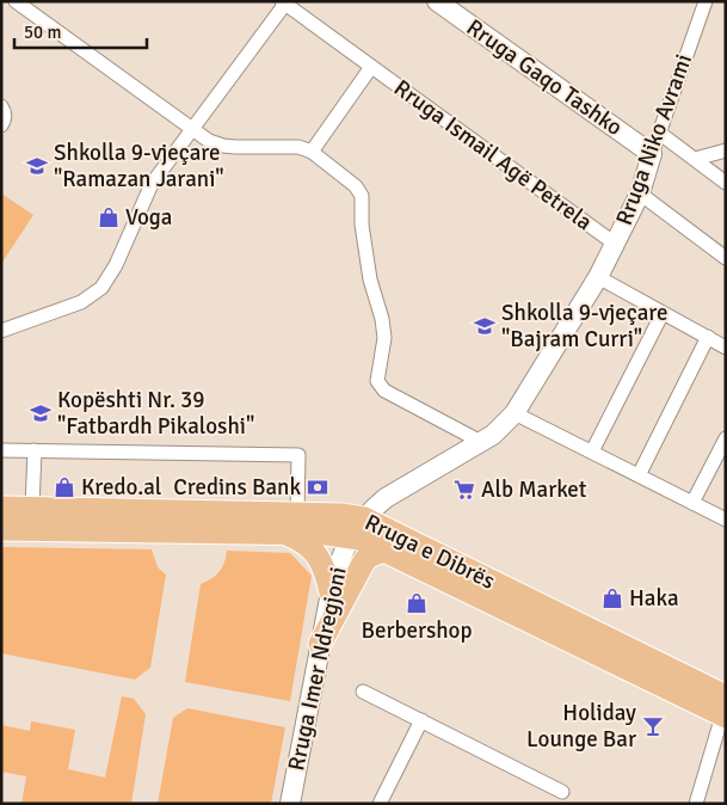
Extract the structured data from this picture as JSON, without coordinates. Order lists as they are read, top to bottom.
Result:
{
  "streets": {
    "main road": ["Rruga e Dibrës"],
    "street": [
      "Rruga Gaqo Tashko",
      "Rruga Niko Avrami",
      "Rruga Ismail Agë Petrela",
      "Rruga Imer Ndregjoni"
    ]
  },
  "crossings": [
    ["Rruga Gaqo Tashko", "Rruga Niko Avrami"],
    ["Rruga Niko Avrami", "Rruga Ismail Agë Petrela"],
    ["Rruga Niko Avrami", "Rruga e Dibrës"],
    ["Rruga Niko Avrami", "Rruga Imer Ndregjoni"],
    ["Rruga e Dibrës", "Rruga Imer Ndregjoni"]
  ],
  "places": {
    "school or university": ["Shkolla 9-vjeçare \"Ramazan Jarani\"", "Shkolla 9-vjeçare \"Bajram Curri\"", "Kopështi Nr. 39 \"Fatbardh Pikaloshi\""],
    "shop": [
      "Voga",
      "Kredo.al",
      "Haka",
      "Berbershop"
    ],
    "bank": ["Credins Bank"],
    "supermarket": ["Alb Market"],
    "bar": ["Holiday Lounge Bar"]
  },
  "scale_bar": "50 m"
}
